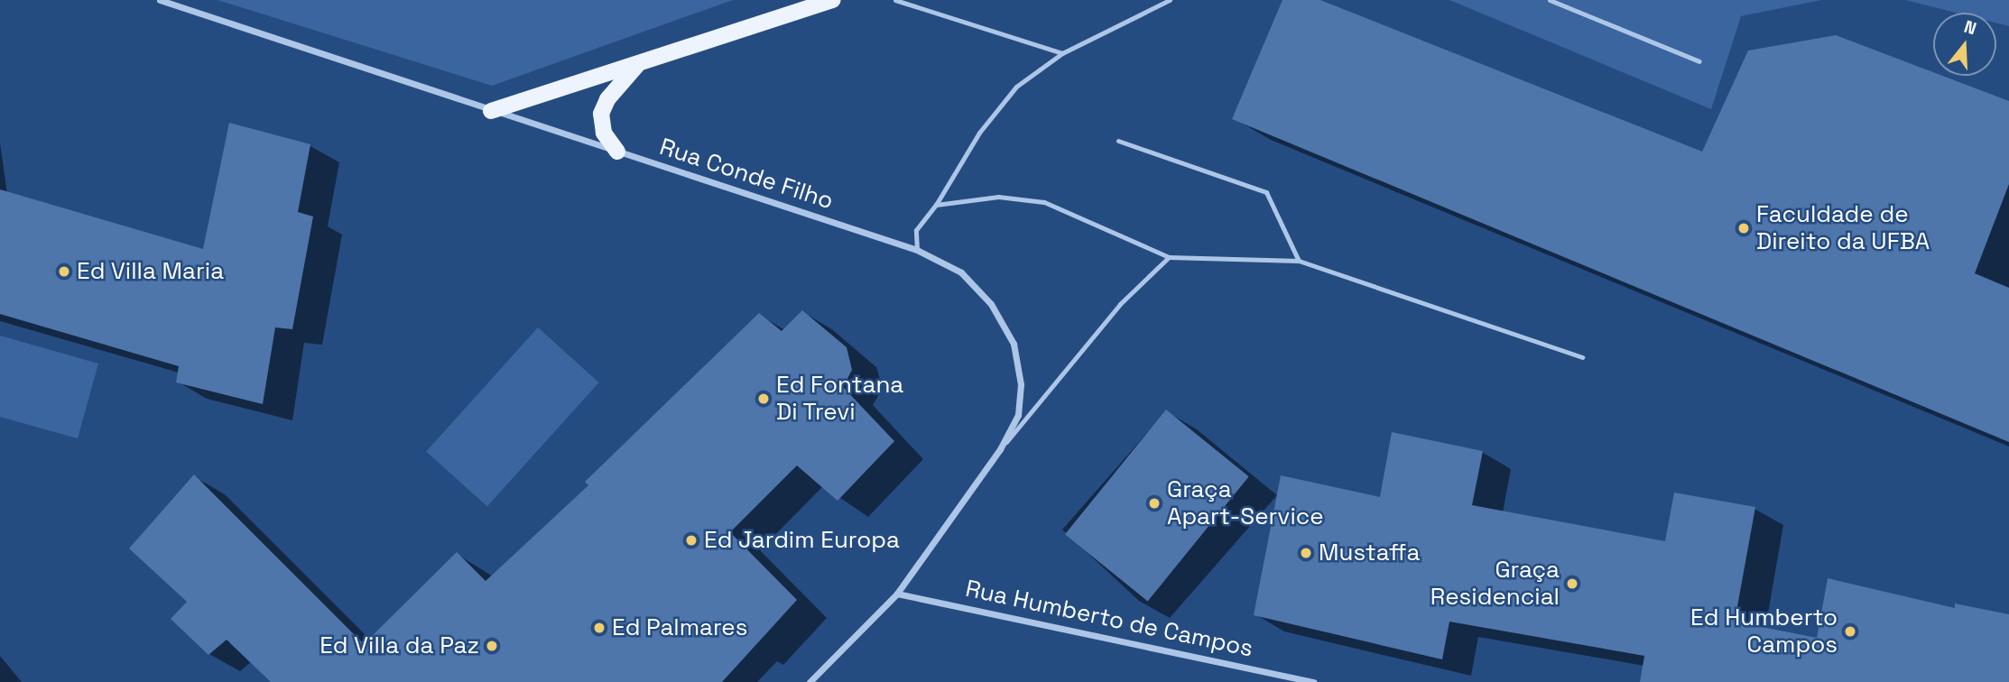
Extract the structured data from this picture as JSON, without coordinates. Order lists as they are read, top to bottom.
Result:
{
  "streets": {
    "street": ["Rua Conde Filho", "Rua Humberto de Campos"]
  },
  "crossings": [
    ["Rua Conde Filho", "Rua Humberto de Campos"]
  ],
  "places": [
    "Faculdade de Direito da UFBA",
    "Ed Villa Maria",
    "Ed Fontana Di Trevi",
    "Graça Apart-Service",
    "Ed Jardim Europa",
    "Mustaffa",
    "Graça Residencial",
    "Ed Palmares",
    "Ed Humberto Campos",
    "Ed Villa da Paz"
  ],
  "north": "top"
}
